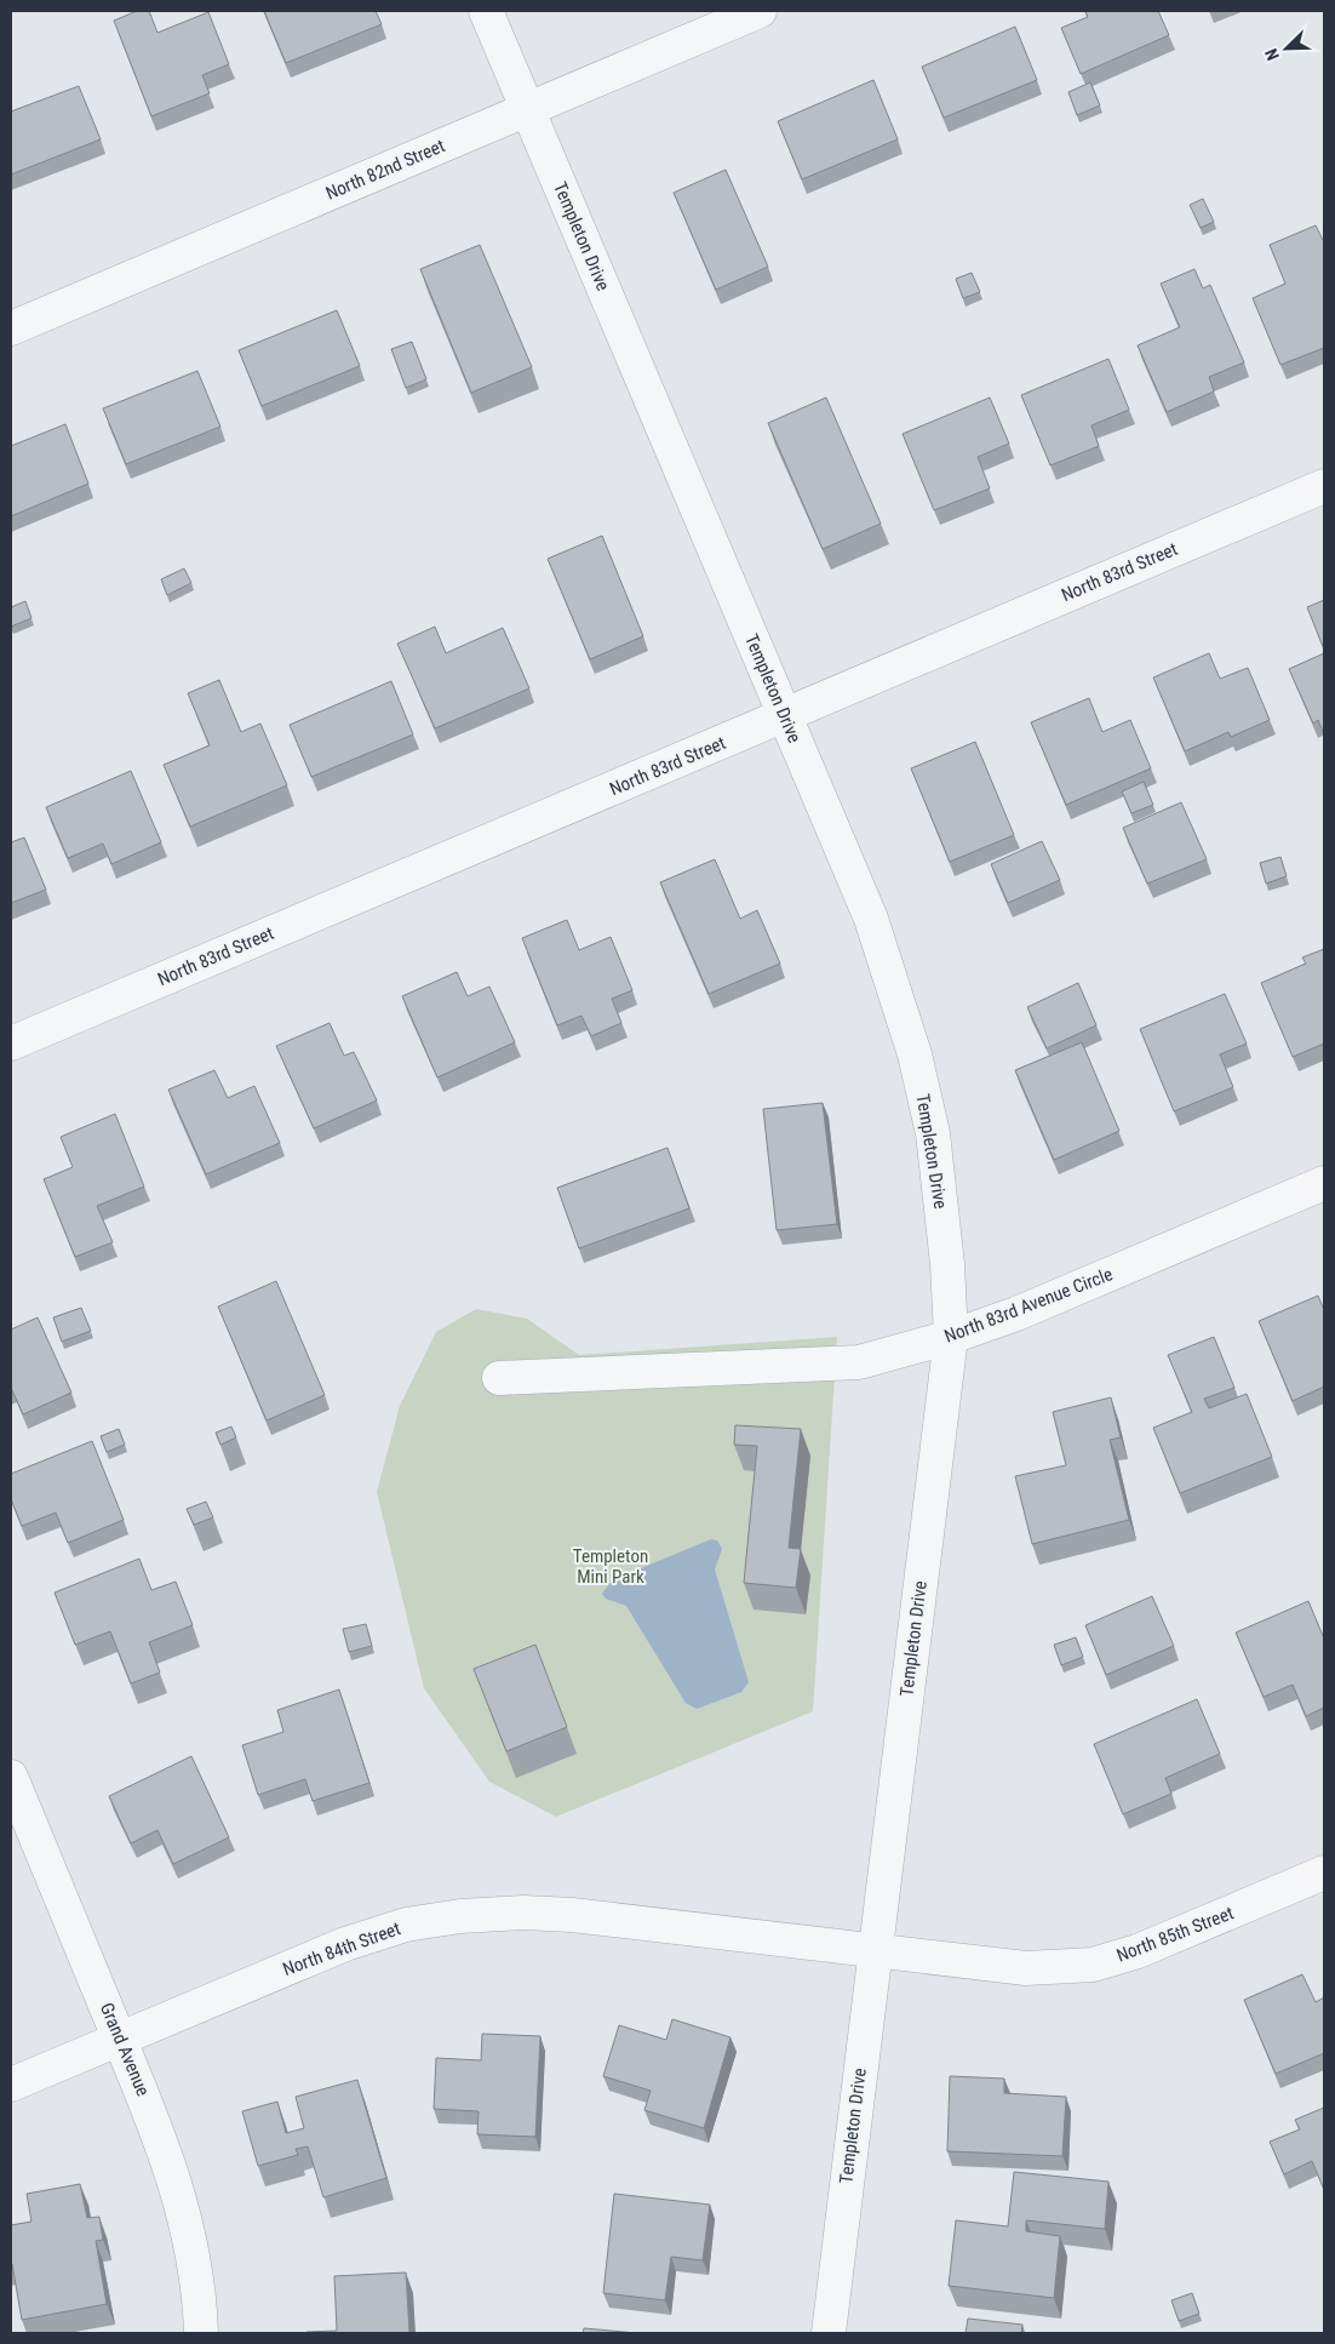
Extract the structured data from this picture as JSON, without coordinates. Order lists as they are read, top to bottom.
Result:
{
  "streets": {
    "street": [
      "North 82nd Street",
      "Templeton Drive",
      "North 83rd Street",
      "North 83rd Avenue Circle",
      "North 85th Street",
      "North 84th Street",
      "Grand Avenue"
    ]
  },
  "crossings": [
    ["North 82nd Street", "Templeton Drive"],
    ["Templeton Drive", "North 83rd Street"],
    ["Templeton Drive", "North 83rd Avenue Circle"],
    ["Templeton Drive", "North 85th Street"],
    ["Templeton Drive", "North 84th Street"],
    ["North 85th Street", "North 84th Street"],
    ["North 84th Street", "Grand Avenue"]
  ],
  "parks": ["Templeton Mini Park"],
  "north": "bottom left"
}
